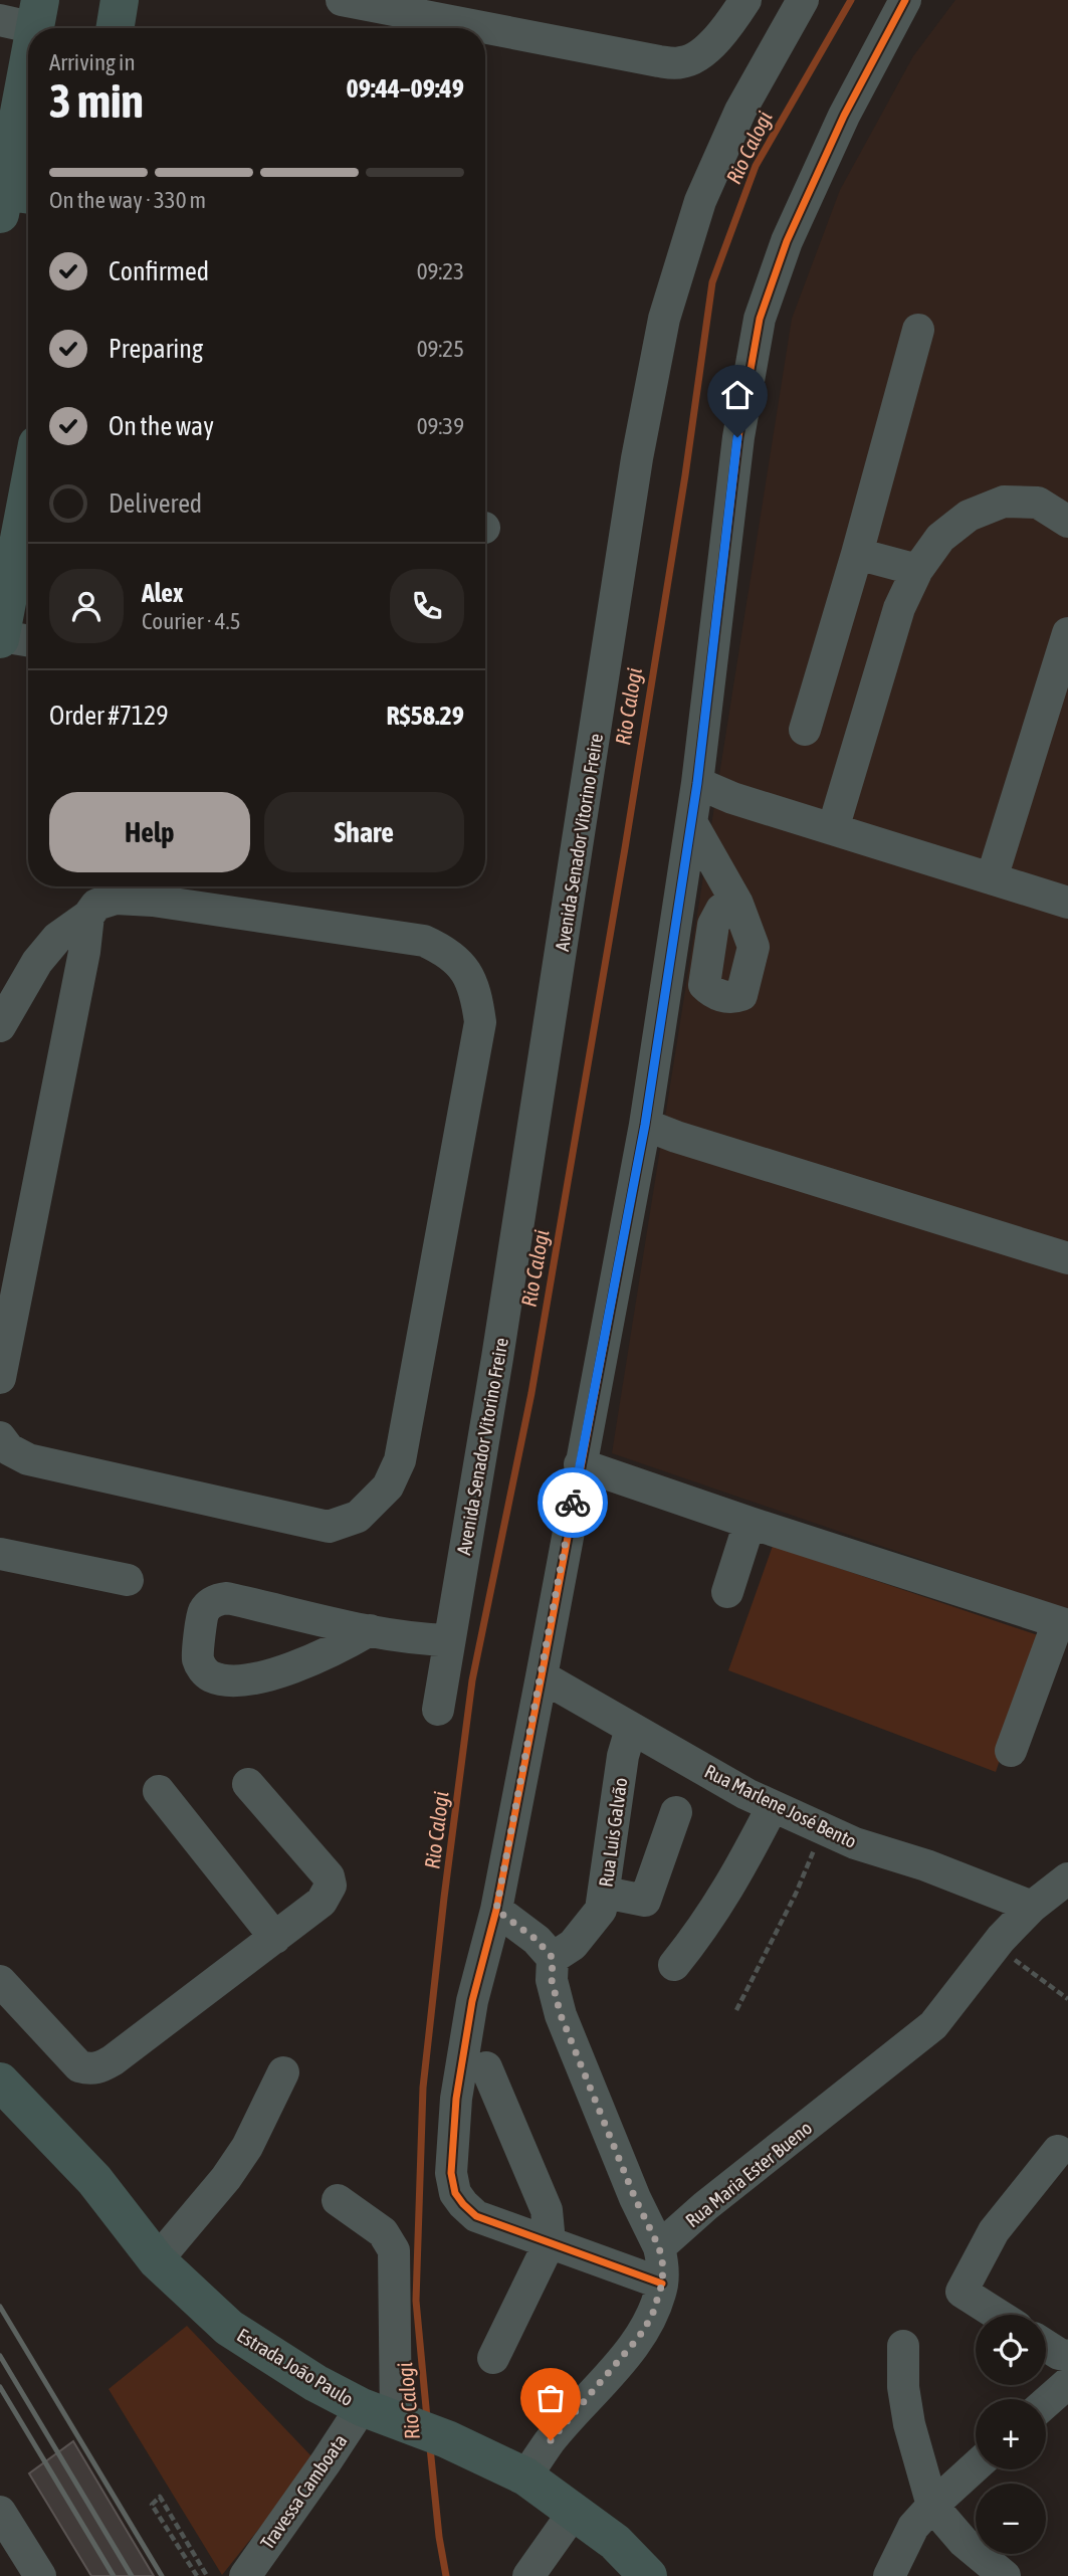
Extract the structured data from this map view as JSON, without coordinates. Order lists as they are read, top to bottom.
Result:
{
  "streets": {
    "main road": ["Estrada João Paulo"],
    "street": [
      "Avenida Senador Vitorino Freire",
      "Rua Marlene José Bento",
      "Rua Luis Galvão",
      "Rua Maria Ester Bueno",
      "Travessa Camboata"
    ]
  },
  "crossings": [
    ["Rua Marlene José Bento", "Rua Luis Galvão"],
    ["Rua Marlene José Bento", "Rua Maria Ester Bueno"],
    ["Estrada João Paulo", "Travessa Camboata"]
  ],
  "water": ["Rio Calogi"],
  "page": {
    "heading": ["3 min", "Arriving in", "09:44–09:49"],
    "panel": [
      "Alex",
      "Courier · 4.5",
      "Order #7129",
      "R$58.29"
    ],
    "bar": "On the way · 330 m",
    "list": [
      ["Confirmed", "09:23"],
      ["Preparing", "09:25"],
      ["On the way", "09:39"],
      "Delivered"
    ],
    "buttons": ["Help", "Share"],
    "map_buttons": ["+", "−"]
  }
}
